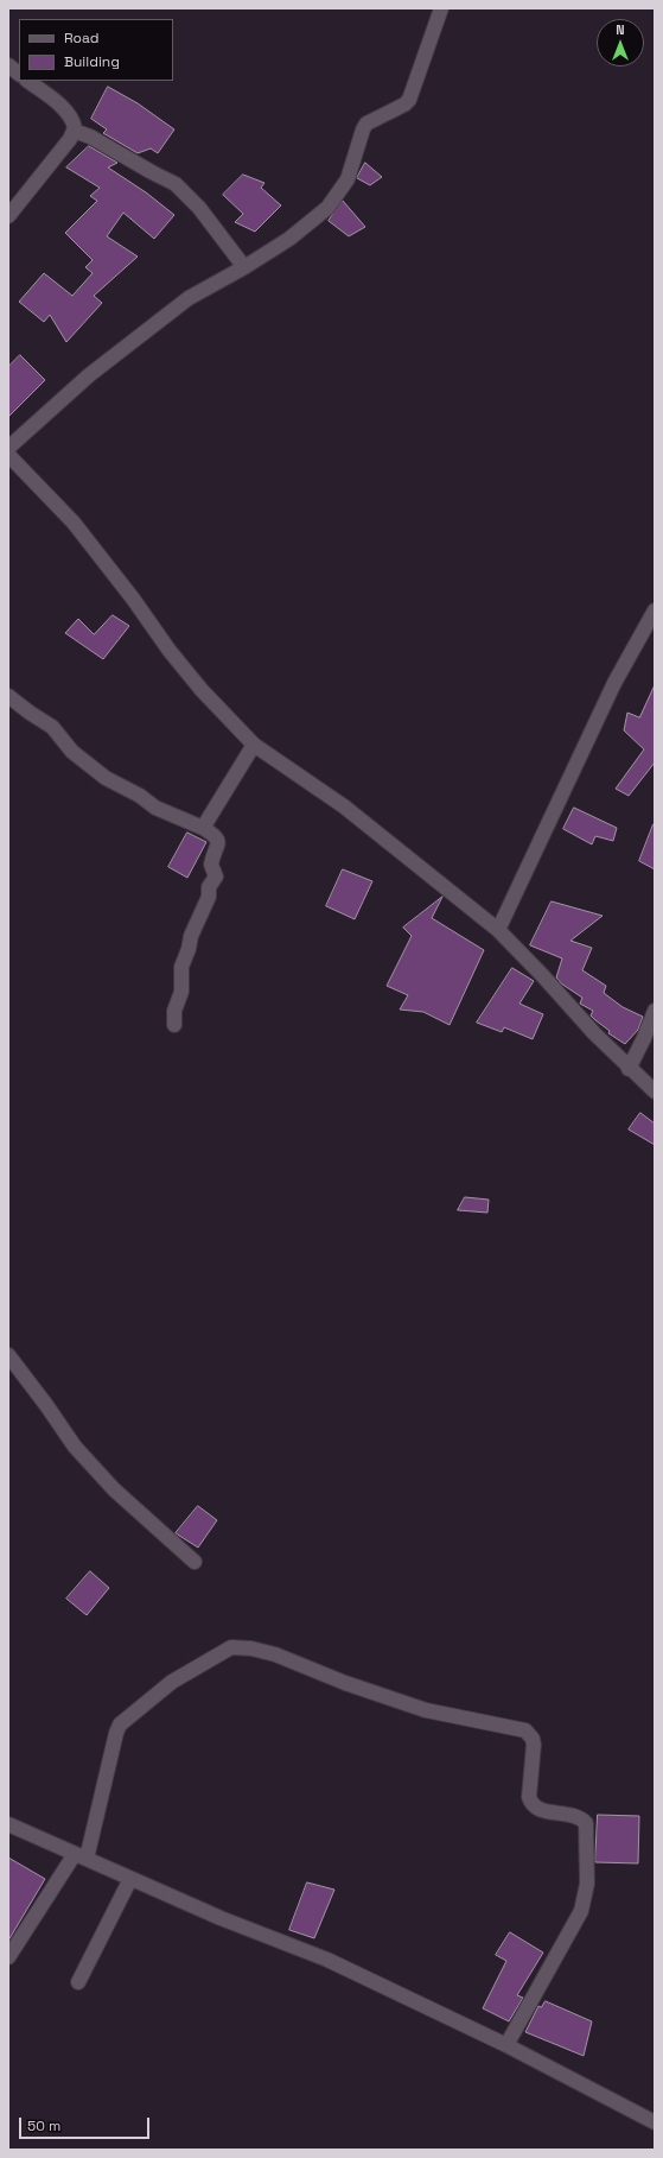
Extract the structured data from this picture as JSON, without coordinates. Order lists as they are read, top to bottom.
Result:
{
  "legend": ["Road", "Building"],
  "scale_bar": "50 m",
  "north": "top"
}
